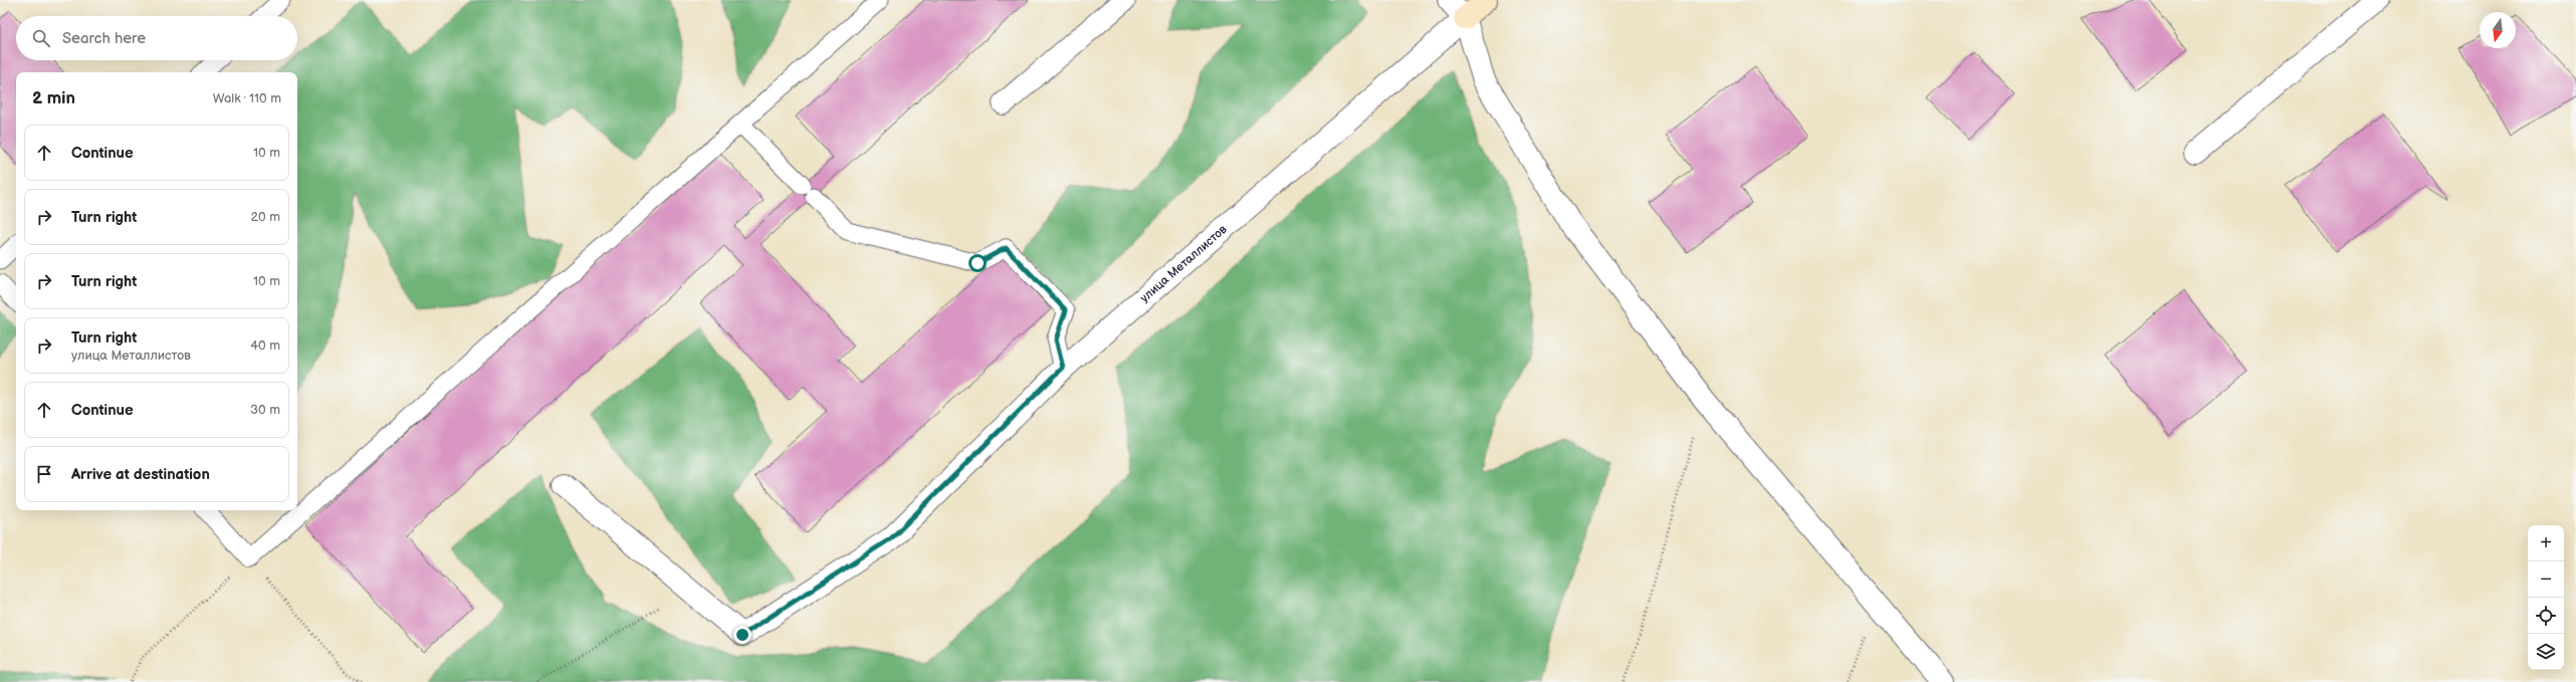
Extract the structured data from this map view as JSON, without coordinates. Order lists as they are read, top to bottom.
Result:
{
  "streets": {
    "street": ["улица Металлистов"]
  },
  "north": "bottom",
  "page": {
    "search": "Search here",
    "heading": ["2 min", "Walk · 110 m"],
    "list": [
      ["Continue", "10 m"],
      ["Turn right", "20 m"],
      ["Turn right", "10 m"],
      ["Turn right", "улица Металлистов", "40 m"],
      ["Continue", "30 m"],
      "Arrive at destination"
    ],
    "map_buttons": ["+", "−"]
  }
}
